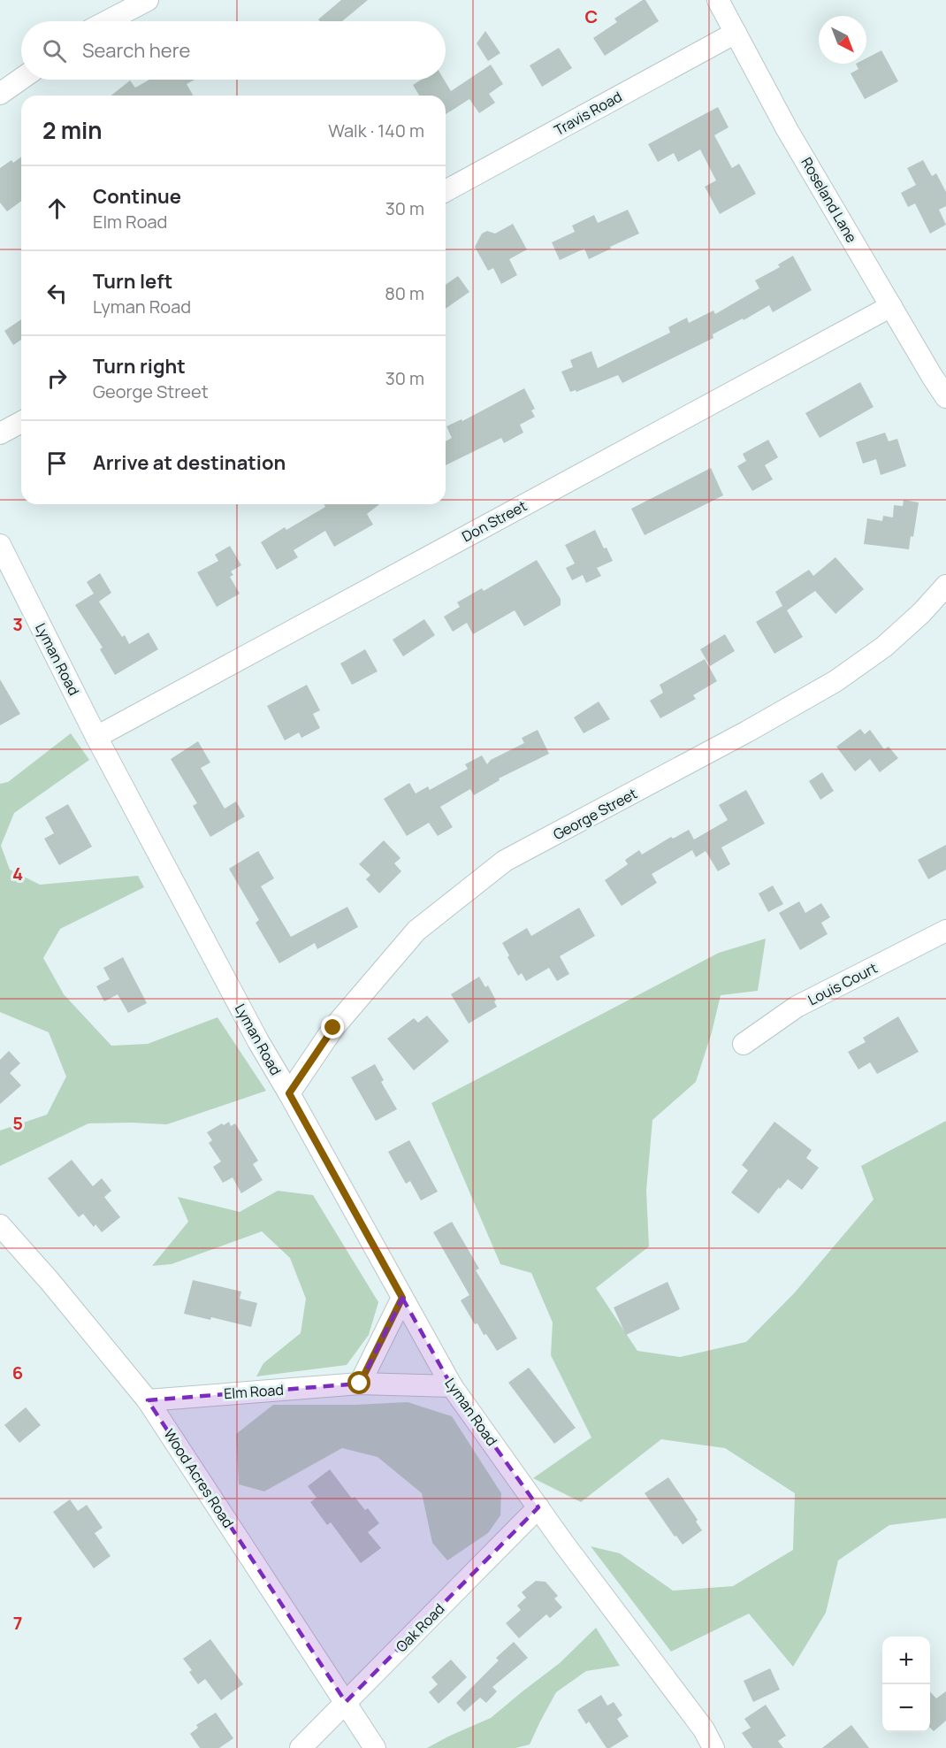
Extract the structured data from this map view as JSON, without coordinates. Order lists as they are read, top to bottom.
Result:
{
  "streets": {
    "street": [
      "Travis Road",
      "Roseland Lane",
      "Don Street",
      "Lyman Road",
      "George Street",
      "Louis Court",
      "Elm Road",
      "Wood Acres Road",
      "Oak Road"
    ]
  },
  "crossings": [
    ["Travis Road", "Roseland Lane"],
    ["Roseland Lane", "Don Street"],
    ["Don Street", "Lyman Road"],
    ["Lyman Road", "George Street"],
    ["Lyman Road", "Elm Road"],
    ["Lyman Road", "Oak Road"],
    ["Elm Road", "Wood Acres Road"],
    ["Wood Acres Road", "Oak Road"]
  ],
  "north": "bottom right",
  "page": {
    "search": "Search here",
    "heading": ["2 min", "Walk · 140 m"],
    "list": [
      ["Continue", "Elm Road", "30 m"],
      ["Turn left", "Lyman Road", "80 m"],
      ["Turn right", "George Street", "30 m"],
      "Arrive at destination"
    ],
    "map_buttons": ["+", "−"]
  },
  "grid": {
    "columns": ["C"],
    "rows": [
      "3",
      "4",
      "5",
      "6",
      "7"
    ]
  }
}
